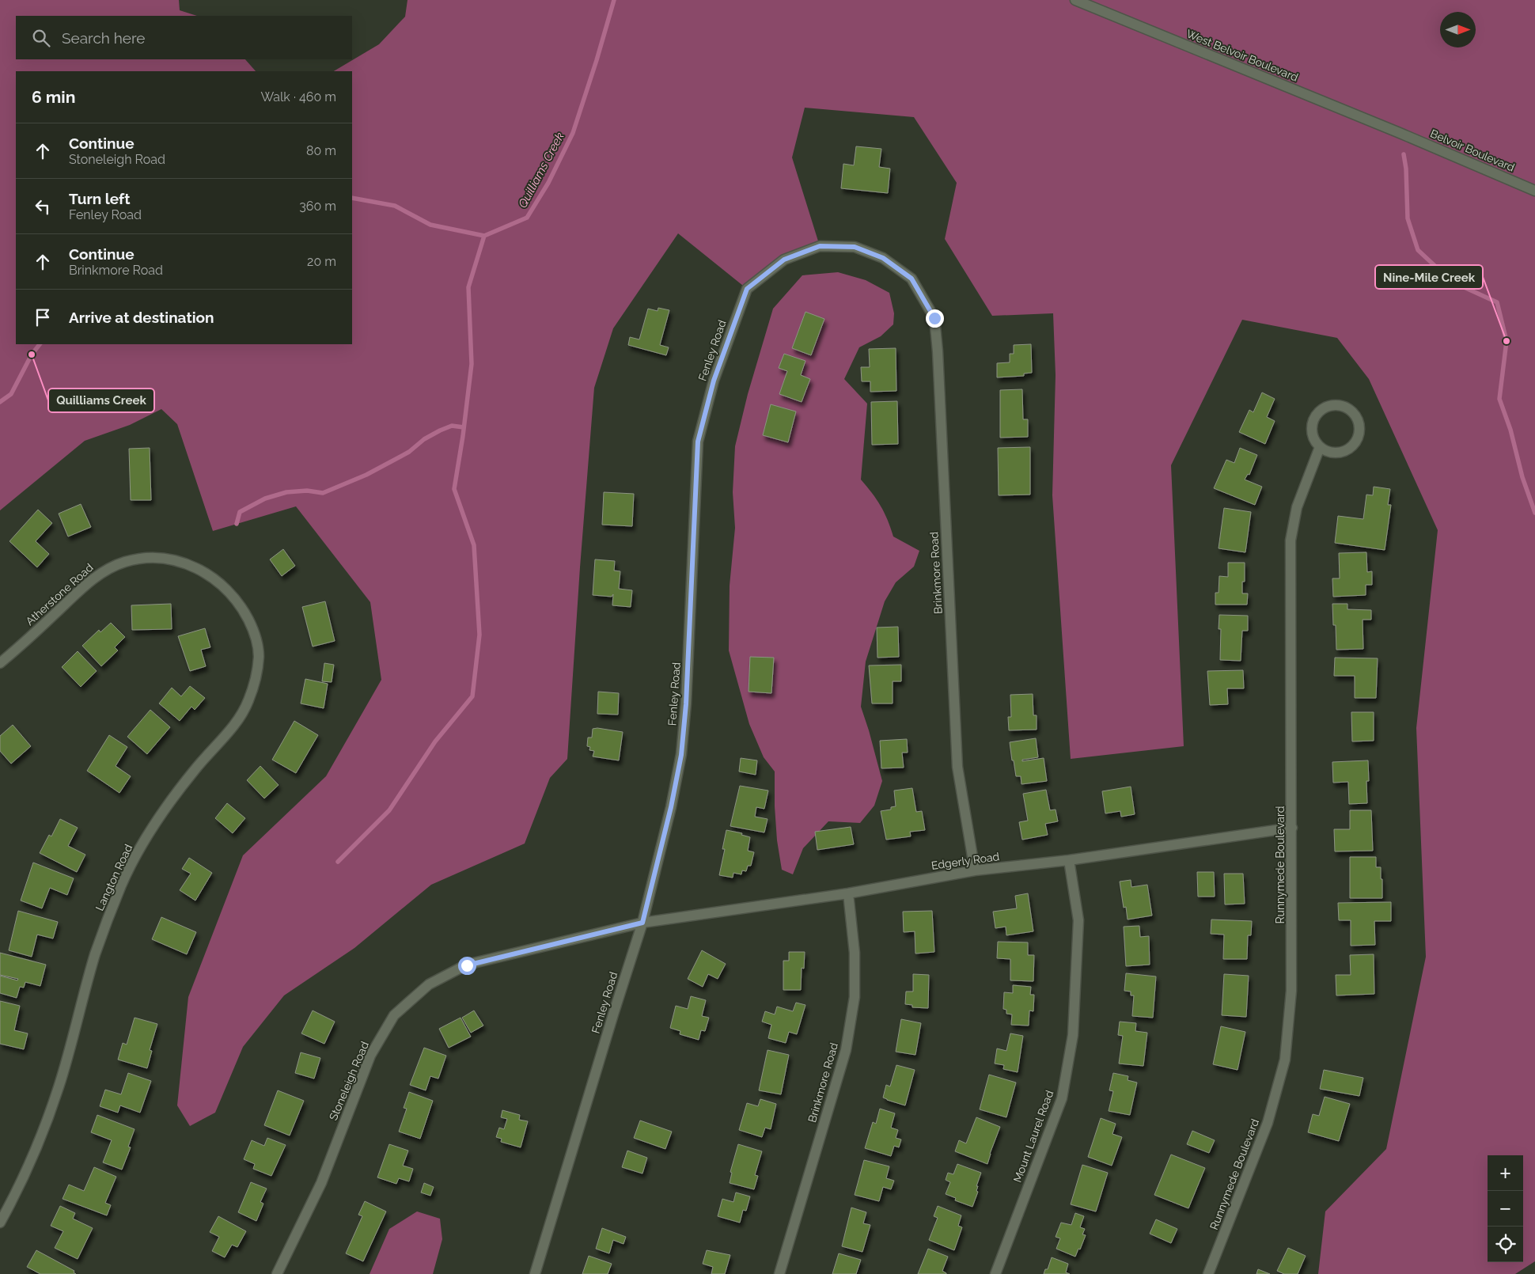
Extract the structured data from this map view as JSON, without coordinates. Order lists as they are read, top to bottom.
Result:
{
  "streets": {
    "street": [
      "West Belvoir Boulevard",
      "Belvoir Boulevard",
      "Fenley Road",
      "Brinkmore Road",
      "Atherstone Road",
      "Edgerly Road",
      "Runnymede Boulevard",
      "Langton Road",
      "Stoneleigh Road",
      "Mount Laurel Road"
    ]
  },
  "crossings": [
    ["West Belvoir Boulevard", "Belvoir Boulevard"],
    ["Fenley Road", "Brinkmore Road"],
    ["Fenley Road", "Edgerly Road"],
    ["Fenley Road", "Stoneleigh Road"],
    ["Brinkmore Road", "Edgerly Road"],
    ["Atherstone Road", "Langton Road"],
    ["Edgerly Road", "Runnymede Boulevard"],
    ["Edgerly Road", "Stoneleigh Road"],
    ["Edgerly Road", "Mount Laurel Road"]
  ],
  "water": ["Quilliams Creek"],
  "places": ["Nine-Mile Creek", "Quilliams Creek"],
  "north": "right",
  "page": {
    "search": "Search here",
    "heading": ["6 min", "Walk · 460 m"],
    "list": [
      ["Continue", "Stoneleigh Road", "80 m"],
      ["Turn left", "Fenley Road", "360 m"],
      ["Continue", "Brinkmore Road", "20 m"],
      "Arrive at destination"
    ],
    "map_buttons": ["+", "−"]
  }
}
